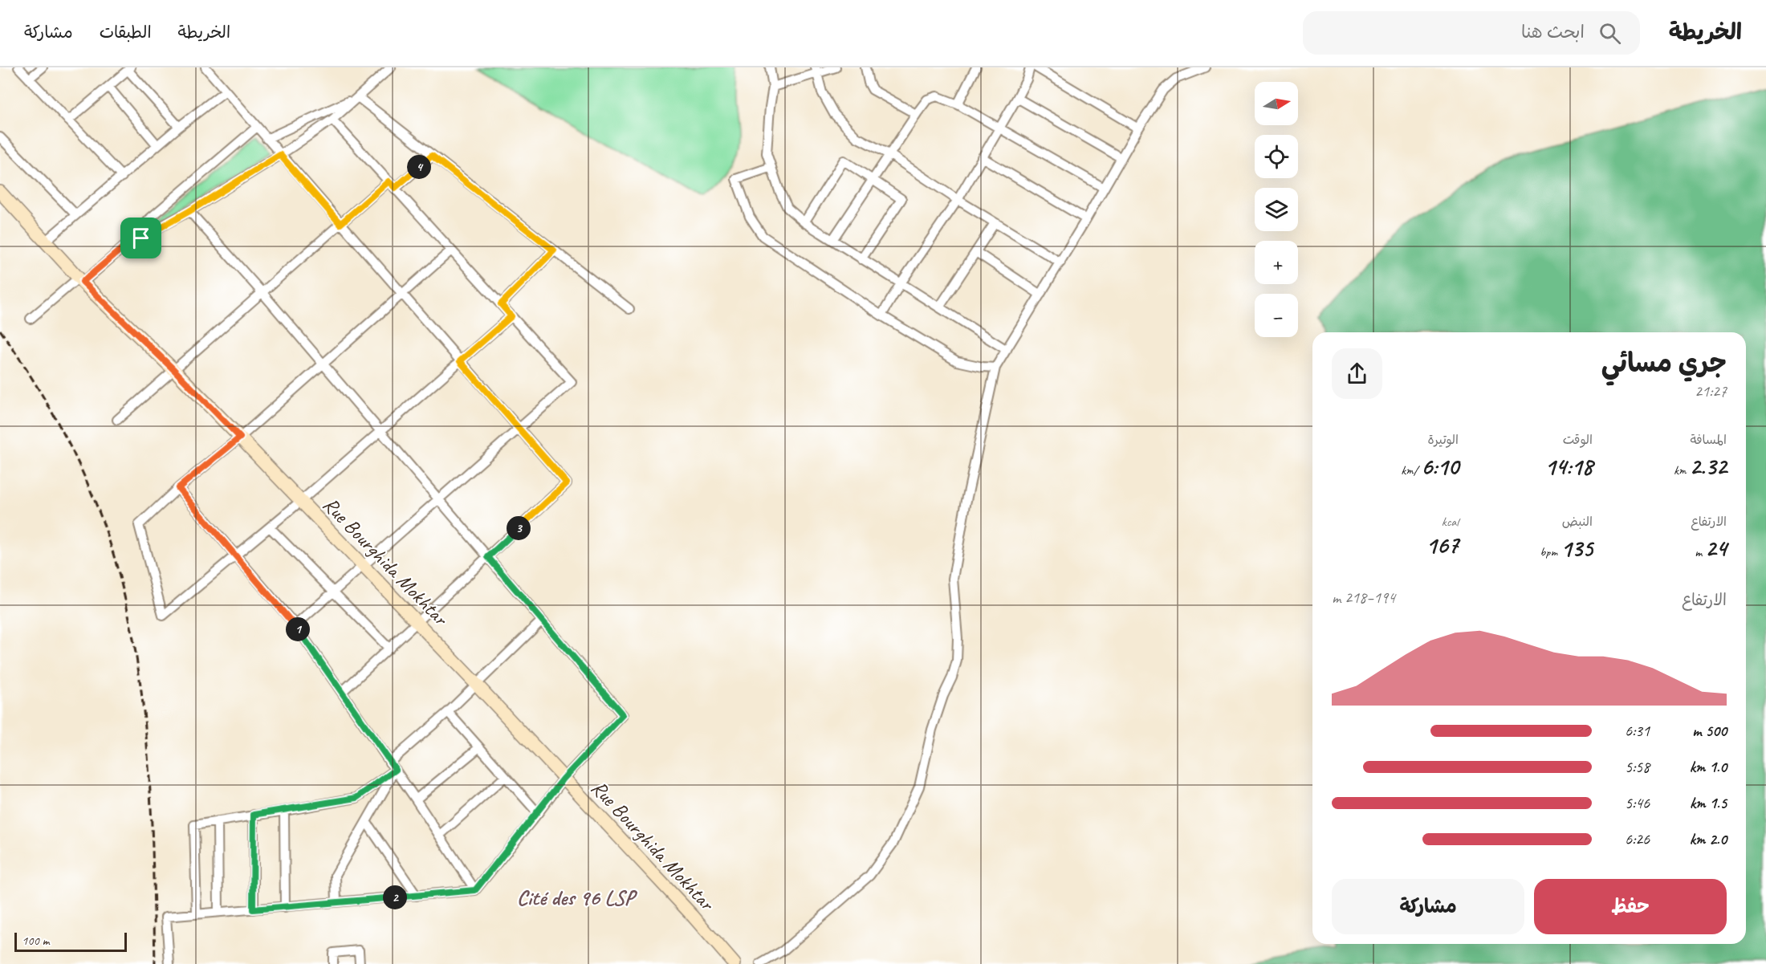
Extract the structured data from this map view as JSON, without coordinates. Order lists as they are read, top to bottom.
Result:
{
  "streets": {
    "main road": ["Rue Bourghida Mokhtar"]
  },
  "districts": ["Cité des 96 LSP"],
  "scale_bar": "100 m",
  "north": "right",
  "page": {
    "header": "الخريطة",
    "search": "ابحث هنا",
    "nav": ["الخريطة", "الطبقات", "مشاركة"],
    "map_buttons": ["+", "−"],
    "pins": [
      "4",
      "3",
      "1",
      "2"
    ],
    "heading": ["جري مسائي", "21:27"],
    "stats": [
      ["المسافة", "2.32 km"],
      ["الوقت", "14:18"],
      ["الوتيرة", "6:10 /km"],
      ["الارتفاع", "24 m"],
      ["النبض", "135 bpm"],
      ["kcal", "167"]
    ],
    "chart": ["الارتفاع", "194–218 m"],
    "list": [
      {
        "name": "500 m",
        "note": "6:31"
      },
      {
        "name": "1.0 km",
        "note": "5:58"
      },
      {
        "name": "1.5 km",
        "note": "5:46"
      },
      {
        "name": "2.0 km",
        "note": "6:26"
      }
    ],
    "buttons": ["حفظ", "مشاركة"],
    "scale": "100 m"
  }
}
